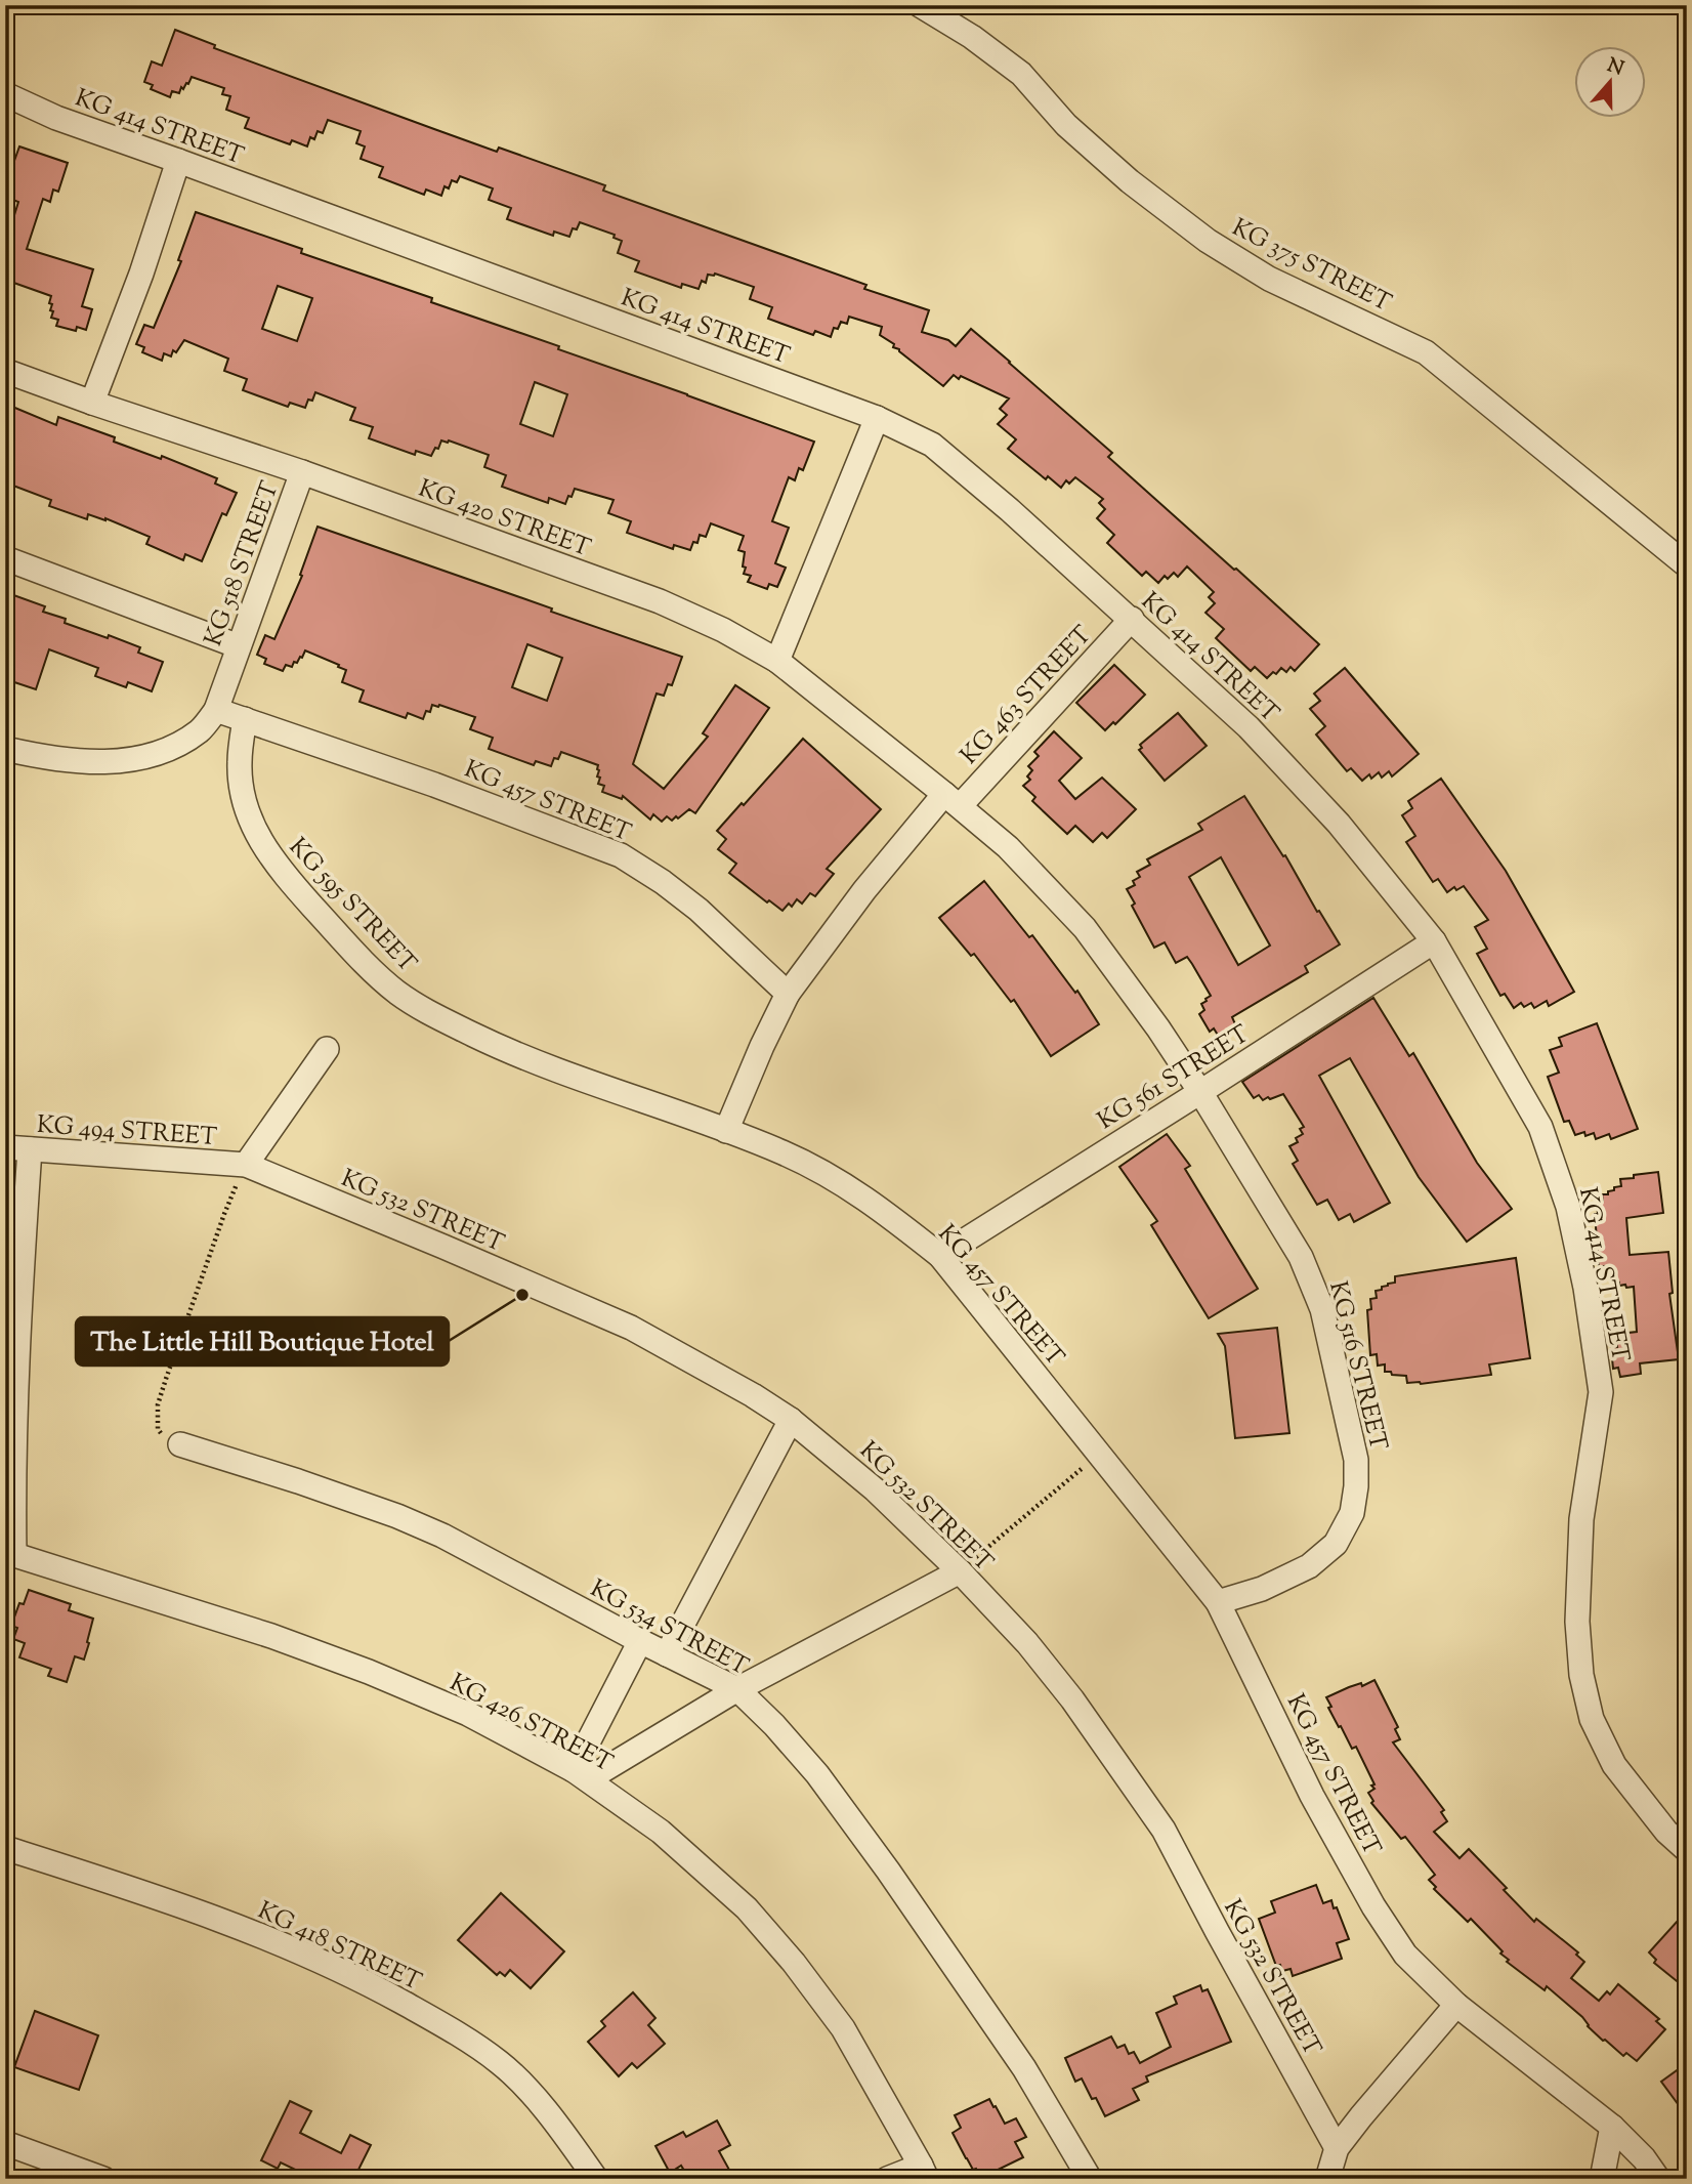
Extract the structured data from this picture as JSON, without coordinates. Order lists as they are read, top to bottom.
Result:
{
  "streets": {
    "street": [
      "KG 414 STREET",
      "KG 375 STREET",
      "KG 420 STREET",
      "KG 518 STREET",
      "KG 463 STREET",
      "KG 457 STREET",
      "KG 595 STREET",
      "KG 561 STREET",
      "KG 494 STREET",
      "KG 532 STREET",
      "KG 516 STREET",
      "KG 534 STREET",
      "KG 426 STREET",
      "KG 418 STREET"
    ]
  },
  "crossings": [
    ["KG 414 STREET", "KG 463 STREET"],
    ["KG 414 STREET", "KG 561 STREET"],
    ["KG 420 STREET", "KG 518 STREET"],
    ["KG 420 STREET", "KG 463 STREET"],
    ["KG 420 STREET", "KG 516 STREET"],
    ["KG 518 STREET", "KG 457 STREET"],
    ["KG 463 STREET", "KG 457 STREET"],
    ["KG 463 STREET", "KG 516 STREET"],
    ["KG 457 STREET", "KG 595 STREET"],
    ["KG 457 STREET", "KG 561 STREET"],
    ["KG 457 STREET", "KG 516 STREET"],
    ["KG 561 STREET", "KG 516 STREET"],
    ["KG 494 STREET", "KG 532 STREET"]
  ],
  "places": ["The Little Hill Boutique Hotel"],
  "north": "top"
}
